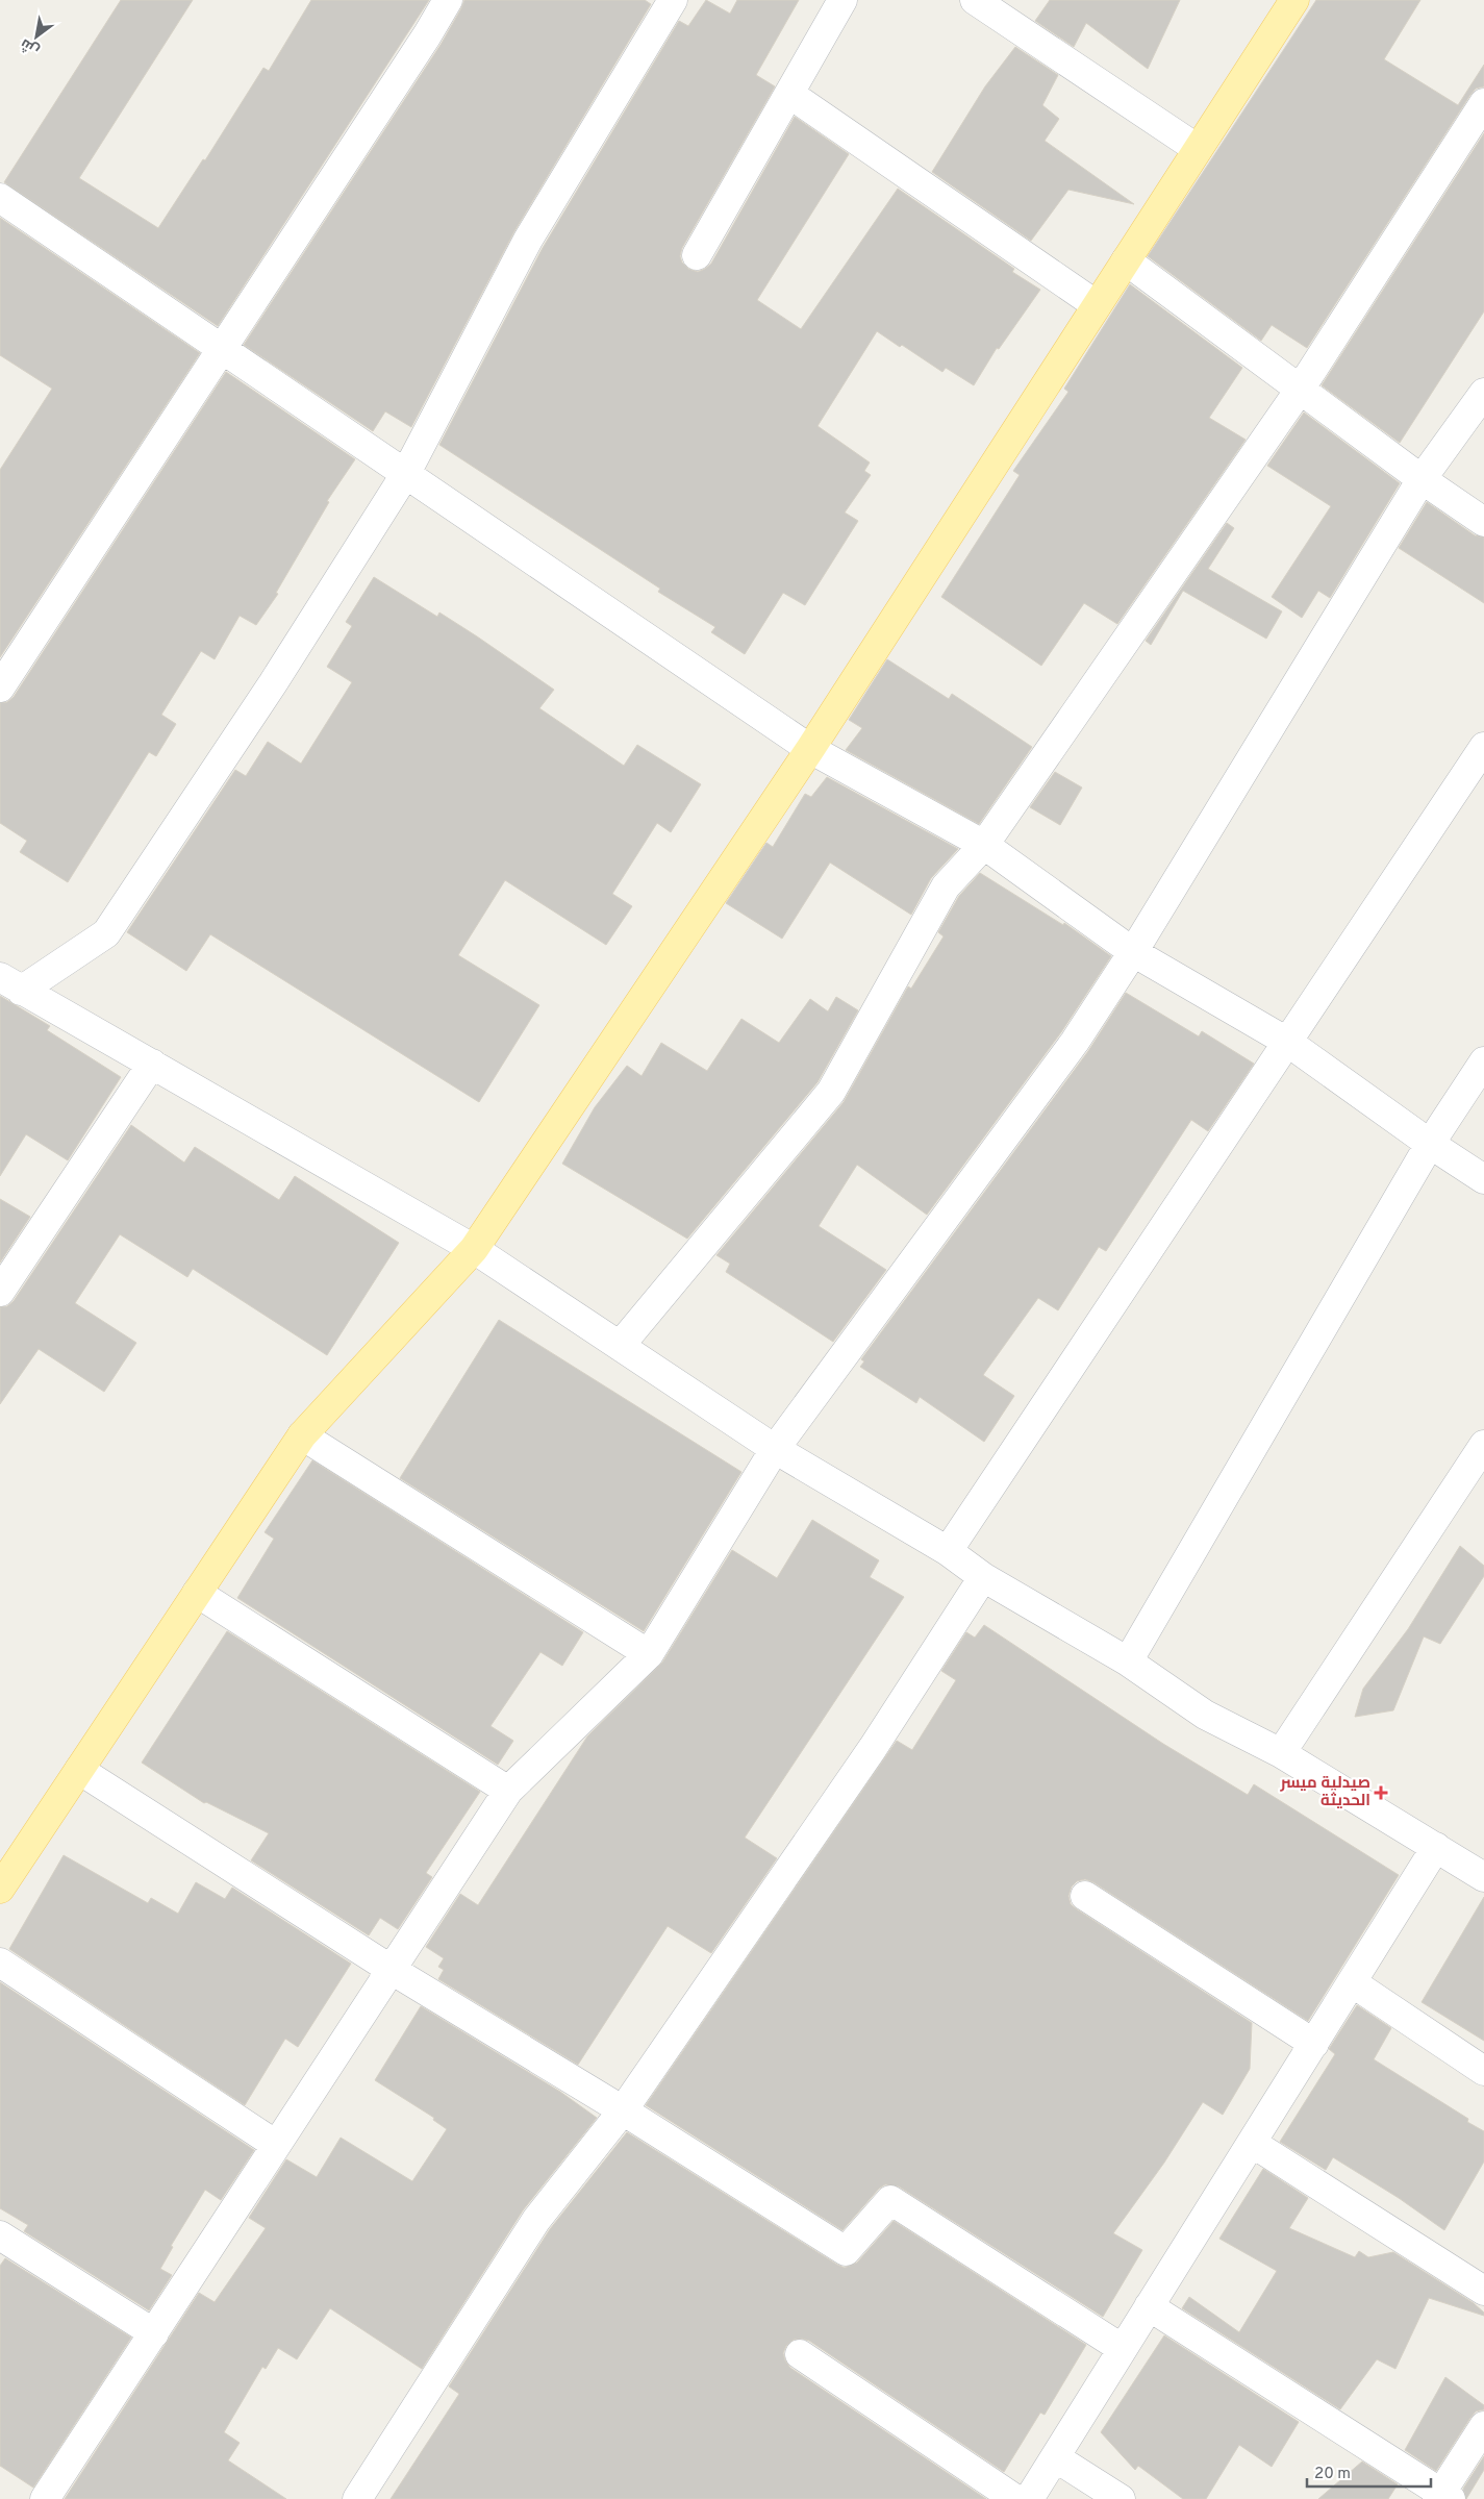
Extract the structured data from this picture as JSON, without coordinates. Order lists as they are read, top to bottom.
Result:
{
  "places": {
    "health": ["صيدلية ميسر الحديثة"]
  },
  "scale_bar": "20 m",
  "north": "bottom left"
}
